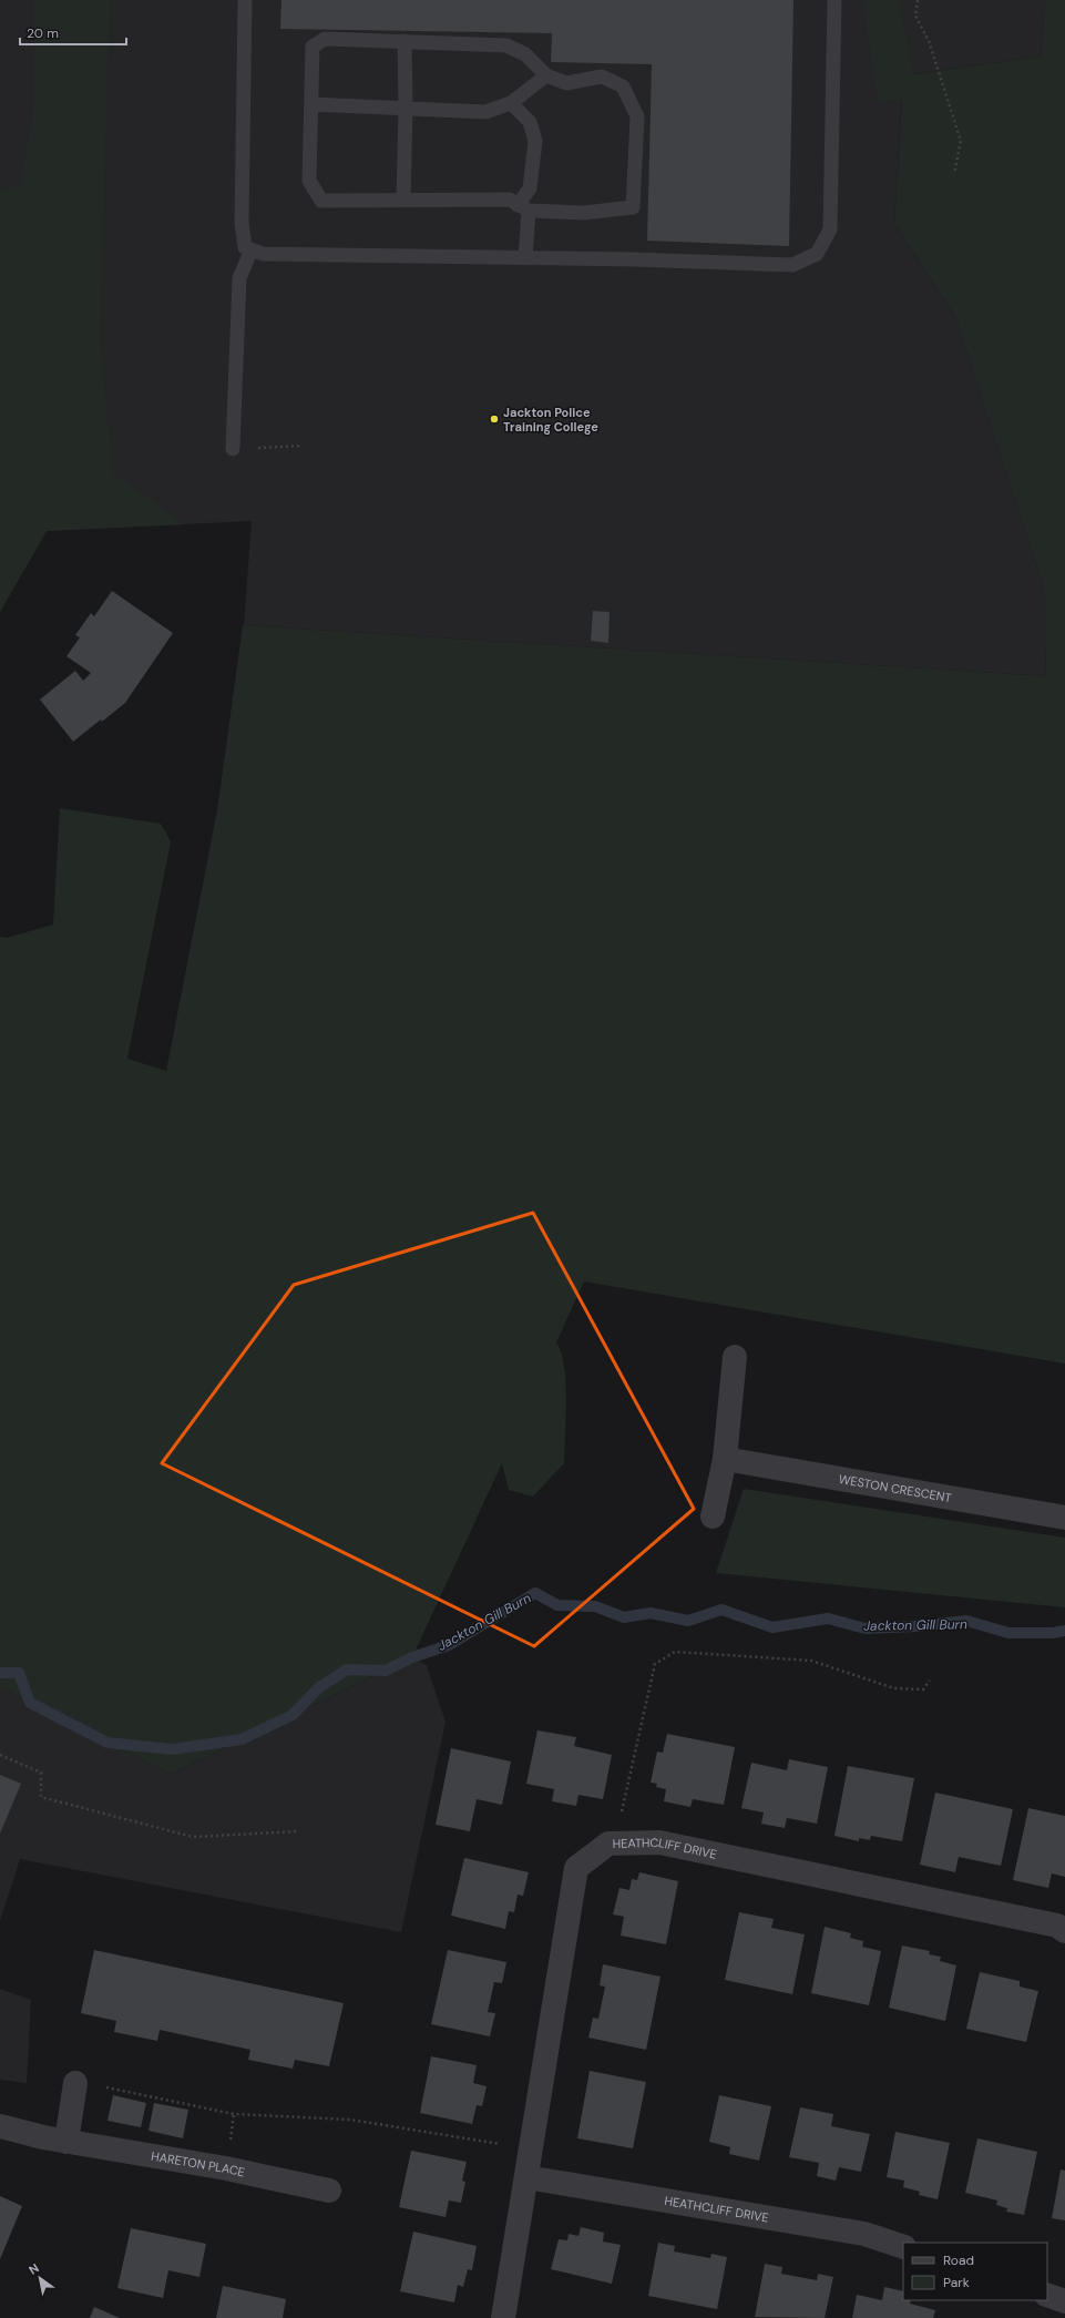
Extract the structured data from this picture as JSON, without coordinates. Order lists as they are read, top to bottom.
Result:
{
  "streets": {
    "street": ["WESTON CRESCENT", "HEATHCLIFF DRIVE", "HARETON PLACE"]
  },
  "water": ["Jackton Gill Burn"],
  "places": ["Jackton Police Training College"],
  "legend": ["Road", "Park"],
  "scale_bar": "20 m",
  "north": "top left"
}
